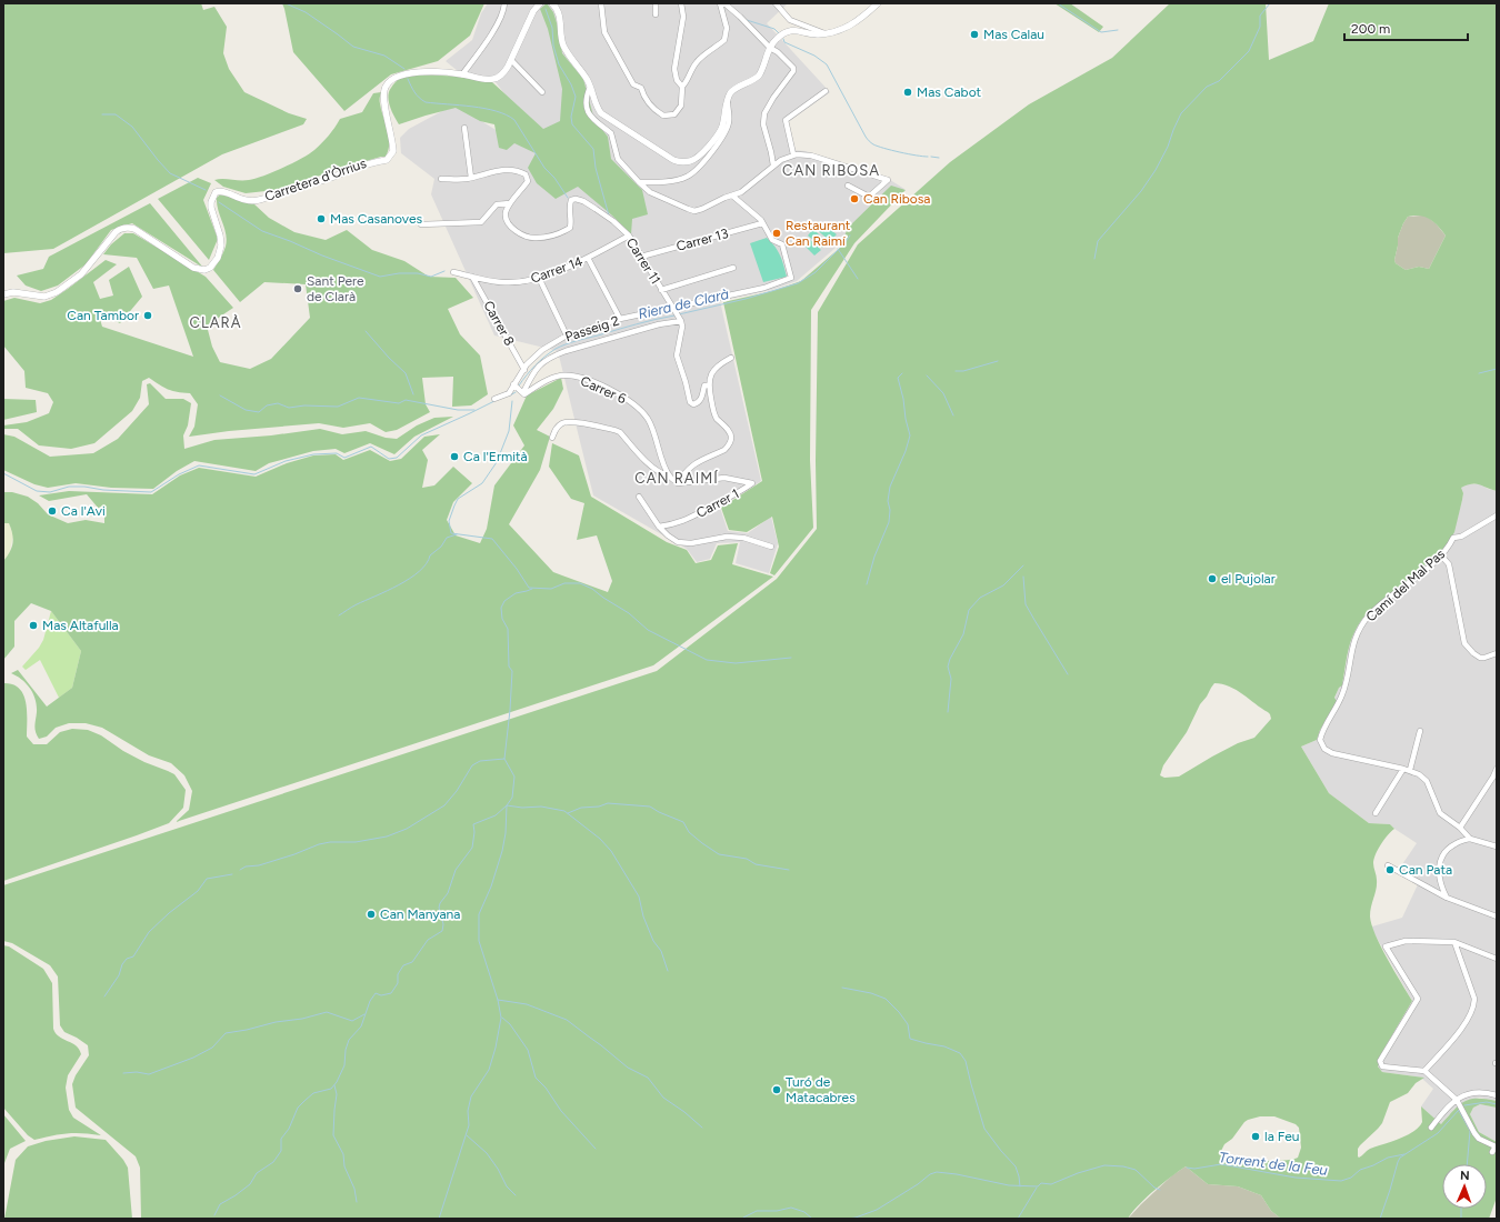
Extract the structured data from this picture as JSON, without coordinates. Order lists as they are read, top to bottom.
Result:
{
  "streets": {
    "street": [
      "Carretera d'Òrrius",
      "Carrer 13",
      "Carrer 11",
      "Carrer 14",
      "Carrer 8",
      "Passeig 2",
      "Carrer 6",
      "Carrer 1",
      "Camí del Mal Pas"
    ]
  },
  "crossings": [
    ["Carrer 13", "Carrer 11"],
    ["Carrer 13", "Passeig 2"],
    ["Carrer 11", "Carrer 14"],
    ["Carrer 11", "Passeig 2"],
    ["Carrer 14", "Carrer 8"],
    ["Carrer 8", "Passeig 2"],
    ["Carrer 6", "Carrer 1"]
  ],
  "districts": ["CAN RIBOSA", "CLARÀ", "CAN RAIMÍ"],
  "water": ["Riera de Clarà", "Torrent de la Feu"],
  "places": [
    "Mas Calau",
    "Mas Cabot",
    "Can Ribosa",
    "Mas Casanoves",
    "Restaurant Can Raimí",
    "Sant Pere de Clarà",
    "Can Tambor",
    "Ca l'Ermità",
    "Ca l'Avi",
    "el Pujolar",
    "Mas Altafulla",
    "Can Pata",
    "Can Manyana",
    "Turó de Matacabres",
    "la Feu"
  ],
  "scale_bar": "200 m",
  "north": "top"
}
